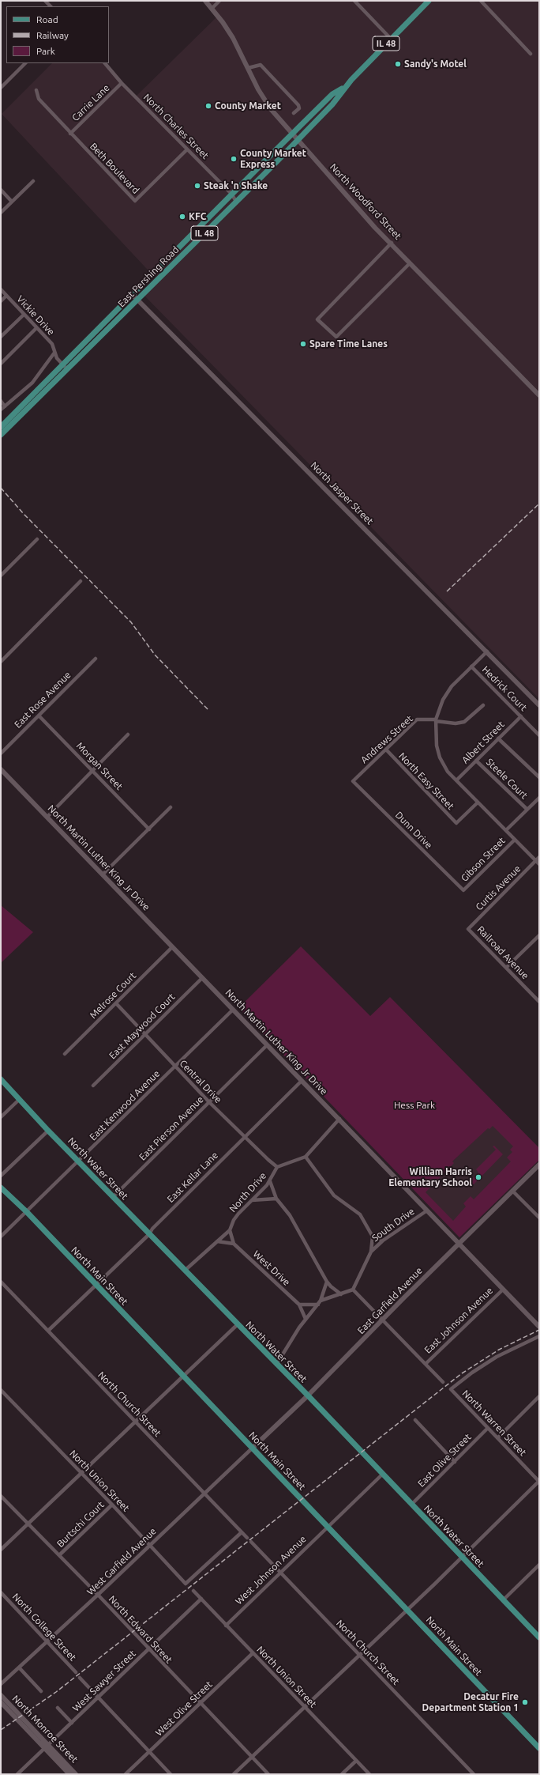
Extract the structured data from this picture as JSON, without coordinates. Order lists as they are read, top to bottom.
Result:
{
  "streets": {
    "main road": [
      "IL 48",
      "East Pershing Road",
      "North Water Street",
      "North Main Street"
    ],
    "street": [
      "Carrie Lane",
      "North Charles Street",
      "Beth Boulevard",
      "North Woodford Street",
      "Vickie Drive",
      "North Jasper Street",
      "Hedrick Court",
      "East Rose Avenue",
      "Andrews Street",
      "Albert Street",
      "Morgan Street",
      "Steele Court",
      "North Easy Street",
      "Dunn Drive",
      "North Martin Luther King Jr Drive",
      "Gibson Street",
      "Curtis Avenue",
      "Railroad Avenue",
      "Melrose Court",
      "East Maywood Court",
      "Central Drive",
      "East Kenwood Avenue",
      "East Pierson Avenue",
      "East Kellar Lane",
      "North Drive",
      "South Drive",
      "West Drive",
      "East Garfield Avenue",
      "East Johnson Avenue",
      "North Church Street",
      "North Warren Street",
      "East Olive Street",
      "North Union Street",
      "Burtschi Court",
      "West Garfield Avenue",
      "West Johnson Avenue",
      "North College Street",
      "North Edward Street",
      "West Sawyer Street",
      "West Olive Street",
      "North Monroe Street"
    ]
  },
  "crossings": [
    ["Carrie Lane", "North Charles Street"],
    ["Carrie Lane", "Beth Boulevard"],
    ["North Charles Street", "Beth Boulevard"],
    ["North Charles Street", "East Pershing Road"],
    ["North Woodford Street", "East Pershing Road"],
    ["East Pershing Road", "Vickie Drive"],
    ["East Pershing Road", "North Jasper Street"],
    ["Hedrick Court", "Albert Street"],
    ["East Rose Avenue", "Morgan Street"],
    ["Andrews Street", "North Easy Street"],
    ["Andrews Street", "Dunn Drive"],
    ["Albert Street", "Steele Court"],
    ["Dunn Drive", "Gibson Street"],
    ["North Martin Luther King Jr Drive", "Melrose Court"],
    ["North Martin Luther King Jr Drive", "East Maywood Court"],
    ["North Martin Luther King Jr Drive", "East Kenwood Avenue"],
    ["North Martin Luther King Jr Drive", "East Pierson Avenue"],
    ["North Martin Luther King Jr Drive", "East Kellar Lane"],
    ["North Martin Luther King Jr Drive", "North Drive"],
    ["North Martin Luther King Jr Drive", "South Drive"],
    ["North Martin Luther King Jr Drive", "East Garfield Avenue"],
    ["North Martin Luther King Jr Drive", "East Johnson Avenue"],
    ["Curtis Avenue", "Railroad Avenue"],
    ["Melrose Court", "Central Drive"],
    ["East Maywood Court", "Central Drive"],
    ["Central Drive", "East Kenwood Avenue"],
    ["Central Drive", "East Pierson Avenue"],
    ["Central Drive", "East Kellar Lane"],
    ["Central Drive", "North Drive"],
    ["East Kenwood Avenue", "North Water Street"],
    ["East Kenwood Avenue", "North Main Street"],
    ["East Pierson Avenue", "North Water Street"],
    ["North Water Street", "East Kellar Lane"],
    ["North Water Street", "North Drive"],
    ["North Water Street", "East Garfield Avenue"],
    ["North Water Street", "East Olive Street"],
    ["East Kellar Lane", "North Main Street"],
    ["East Kellar Lane", "North Church Street"],
    ["North Main Street", "East Garfield Avenue"],
    ["North Main Street", "West Garfield Avenue"],
    ["North Main Street", "West Johnson Avenue"],
    ["East Garfield Avenue", "West Garfield Avenue"],
    ["North Church Street", "North Union Street"],
    ["North Church Street", "West Garfield Avenue"],
    ["North Church Street", "West Johnson Avenue"],
    ["North Warren Street", "East Olive Street"],
    ["North Union Street", "Burtschi Court"],
    ["North Union Street", "West Garfield Avenue"],
    ["North Union Street", "West Johnson Avenue"],
    ["North Union Street", "West Sawyer Street"],
    ["North Union Street", "West Olive Street"],
    ["Burtschi Court", "North Edward Street"],
    ["West Garfield Avenue", "North College Street"],
    ["West Garfield Avenue", "North Edward Street"],
    ["North Edward Street", "West Sawyer Street"],
    ["North Edward Street", "West Olive Street"],
    ["West Sawyer Street", "North Monroe Street"]
  ],
  "parks": ["Hess Park"],
  "places": [
    "Sandy's Motel",
    "County Market",
    "County Market Express",
    "Steak 'n Shake",
    "KFC",
    "Spare Time Lanes",
    "William Harris Elementary School",
    "Decatur Fire Department Station 1"
  ],
  "legend": ["Road", "Railway", "Park"]
}
